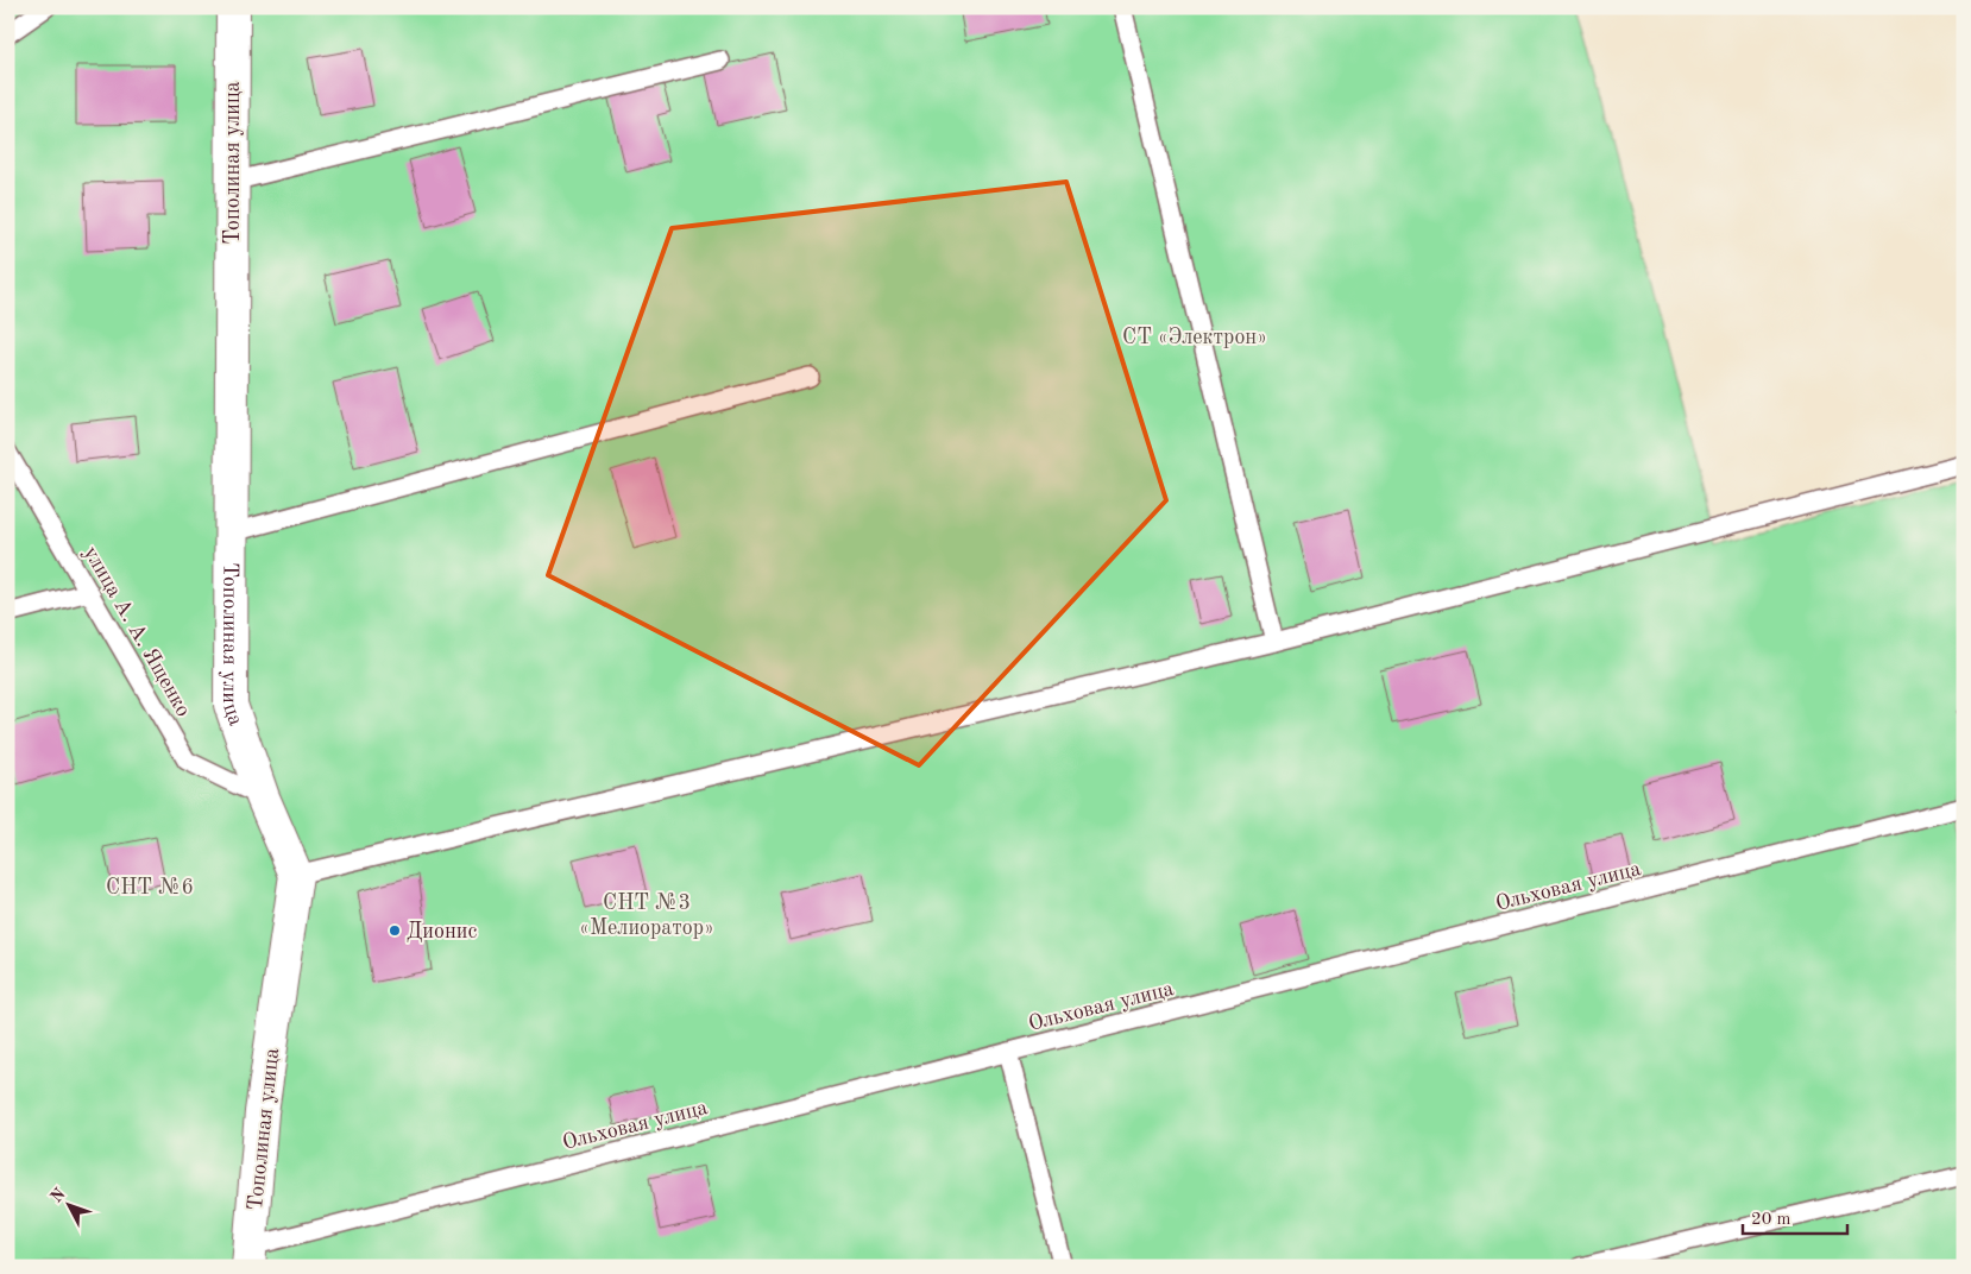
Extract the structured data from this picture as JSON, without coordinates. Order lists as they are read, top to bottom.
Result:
{
  "streets": {
    "street": ["Тополиная улица"],
    "lane": ["улица А. А. Ященко", "Ольховая улица"]
  },
  "crossings": [
    ["Тополиная улица", "улица А. А. Ященко"],
    ["Тополиная улица", "Ольховая улица"]
  ],
  "parks": ["СТ «Электрон»", "СНТ №6", "СНТ №3 «Мелиоратор»"],
  "places": ["Дионис"],
  "scale_bar": "20 m",
  "north": "top left"
}
